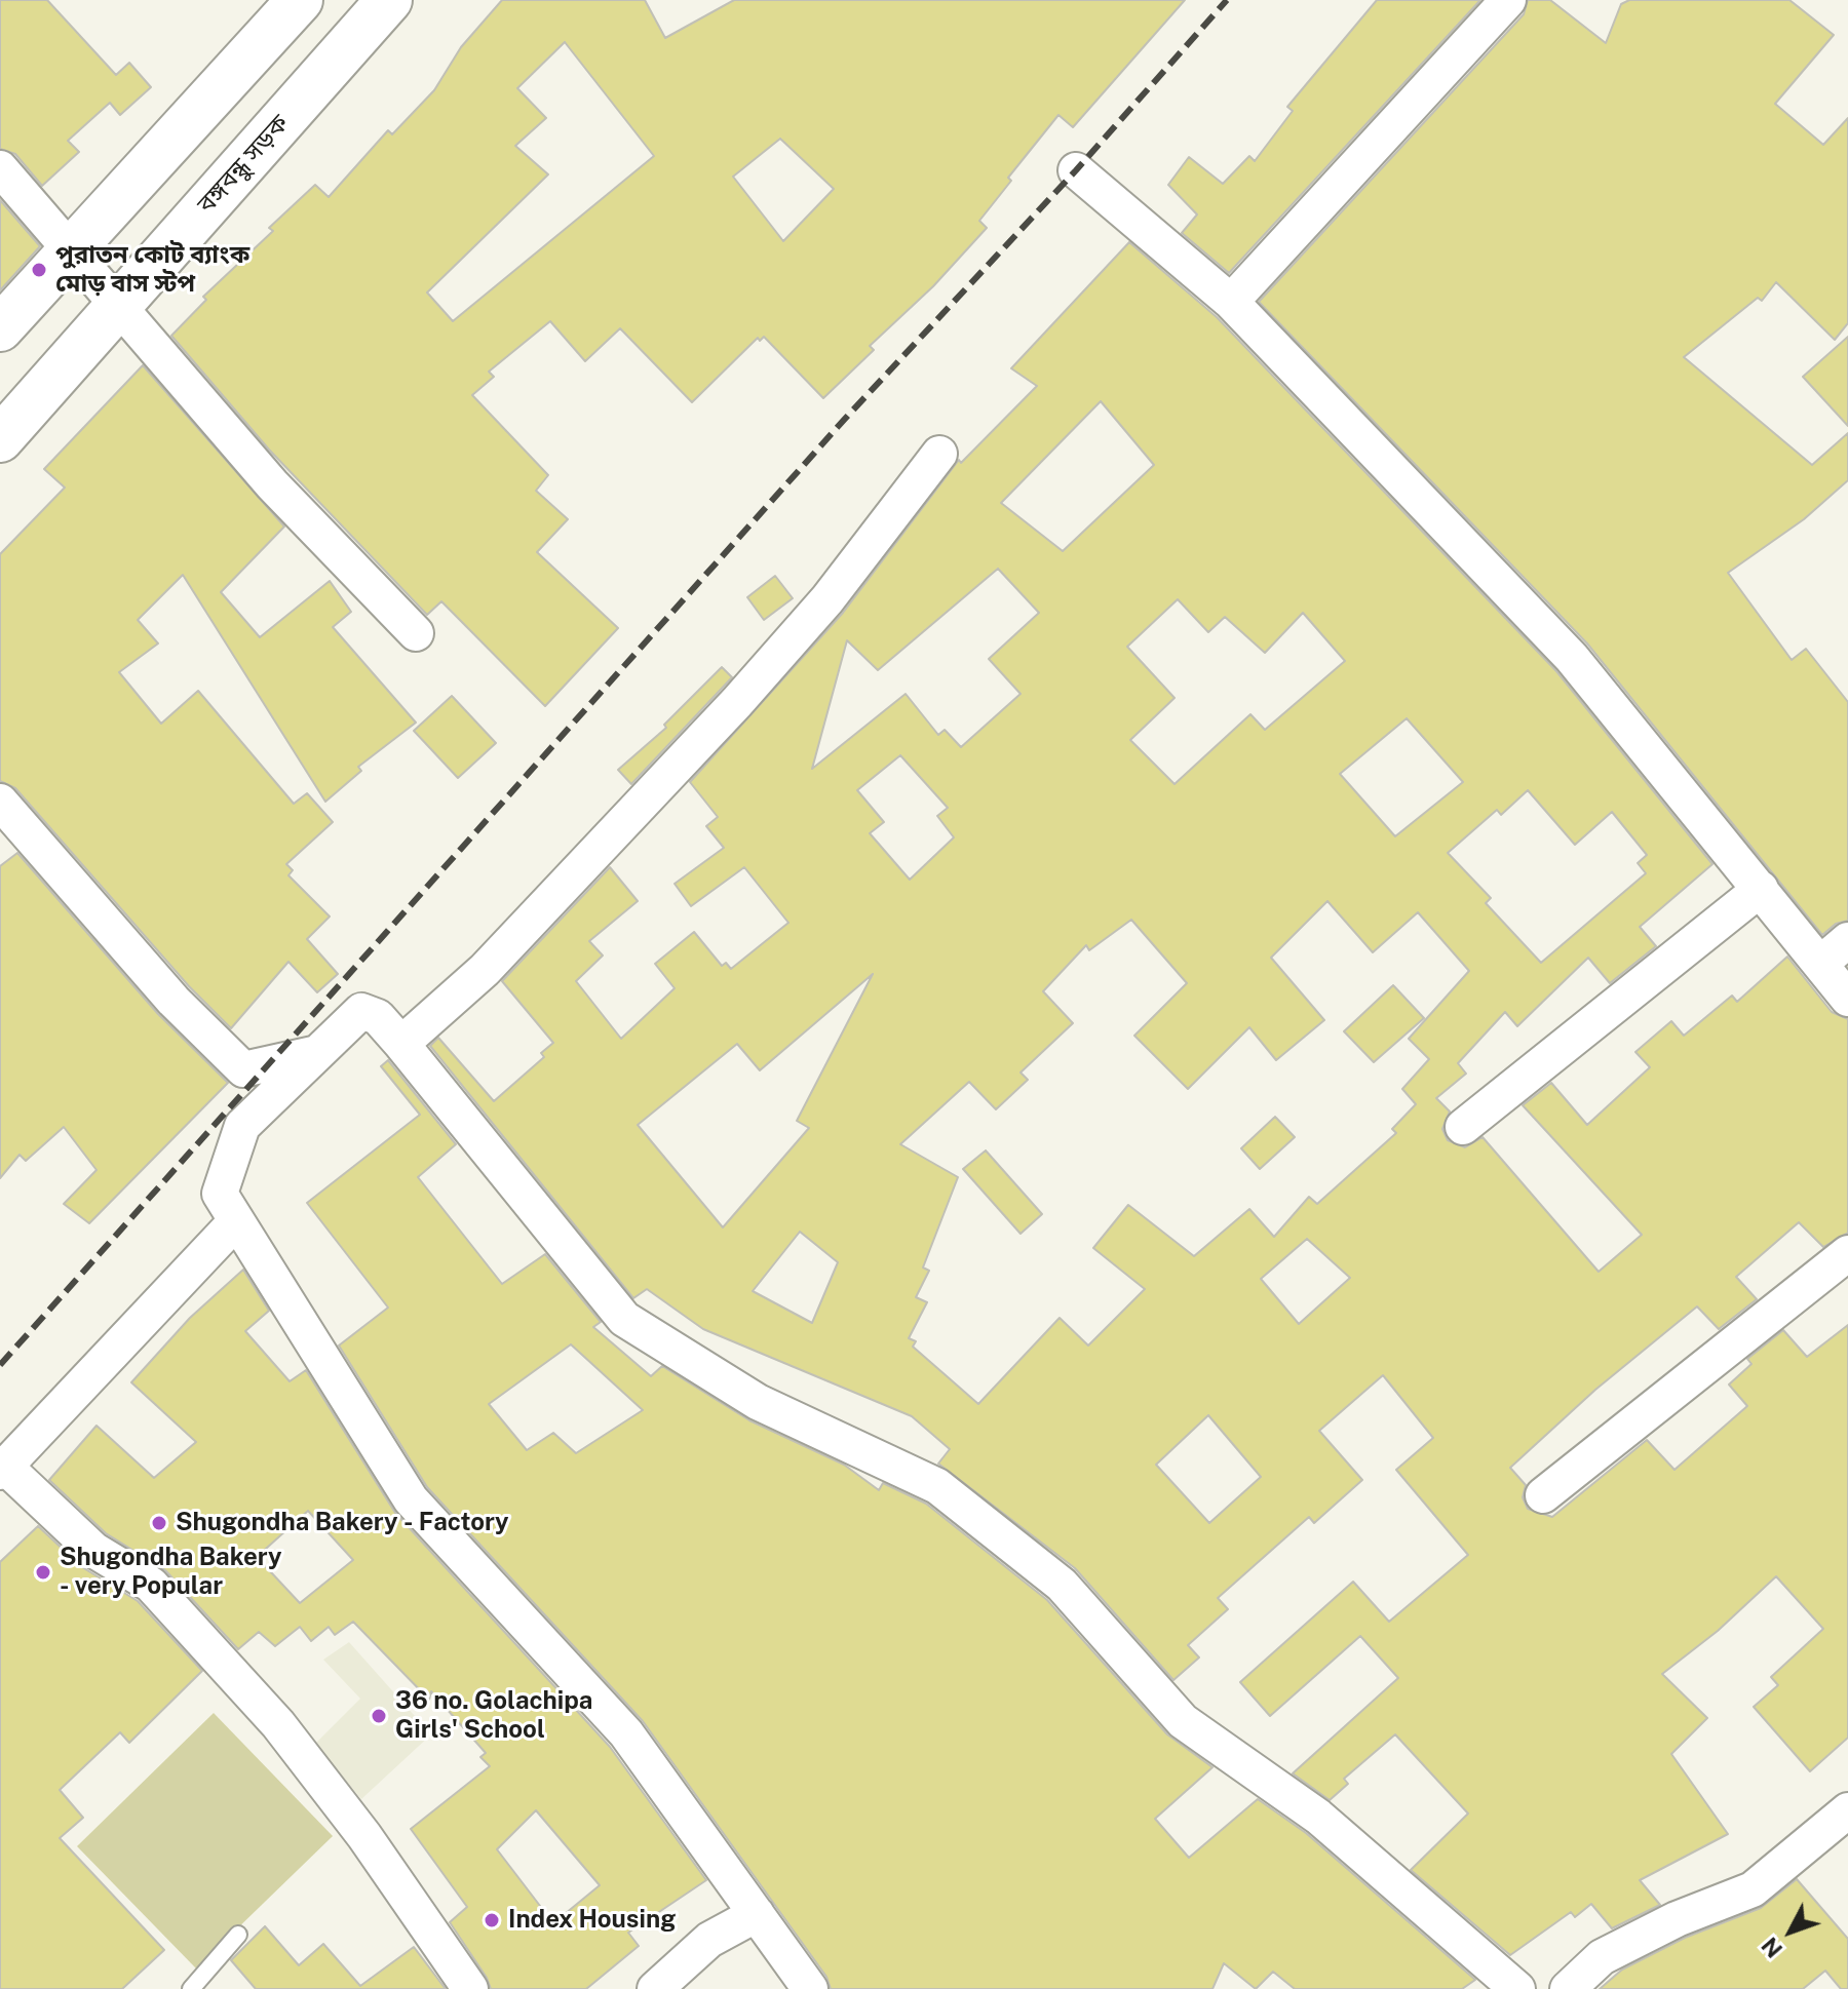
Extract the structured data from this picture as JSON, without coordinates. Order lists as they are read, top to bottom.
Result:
{
  "streets": {
    "main road": ["বঙ্গবন্ধু সড়ক"]
  },
  "places": [
    "পুরাতন কোট ব্যাংক মোড় বাস স্টপ",
    "Shugondha Bakery - Factory",
    "Shugondha Bakery - very Popular",
    "36 no. Golachipa Girls' School",
    "Index Housing"
  ],
  "north": "bottom left"
}
